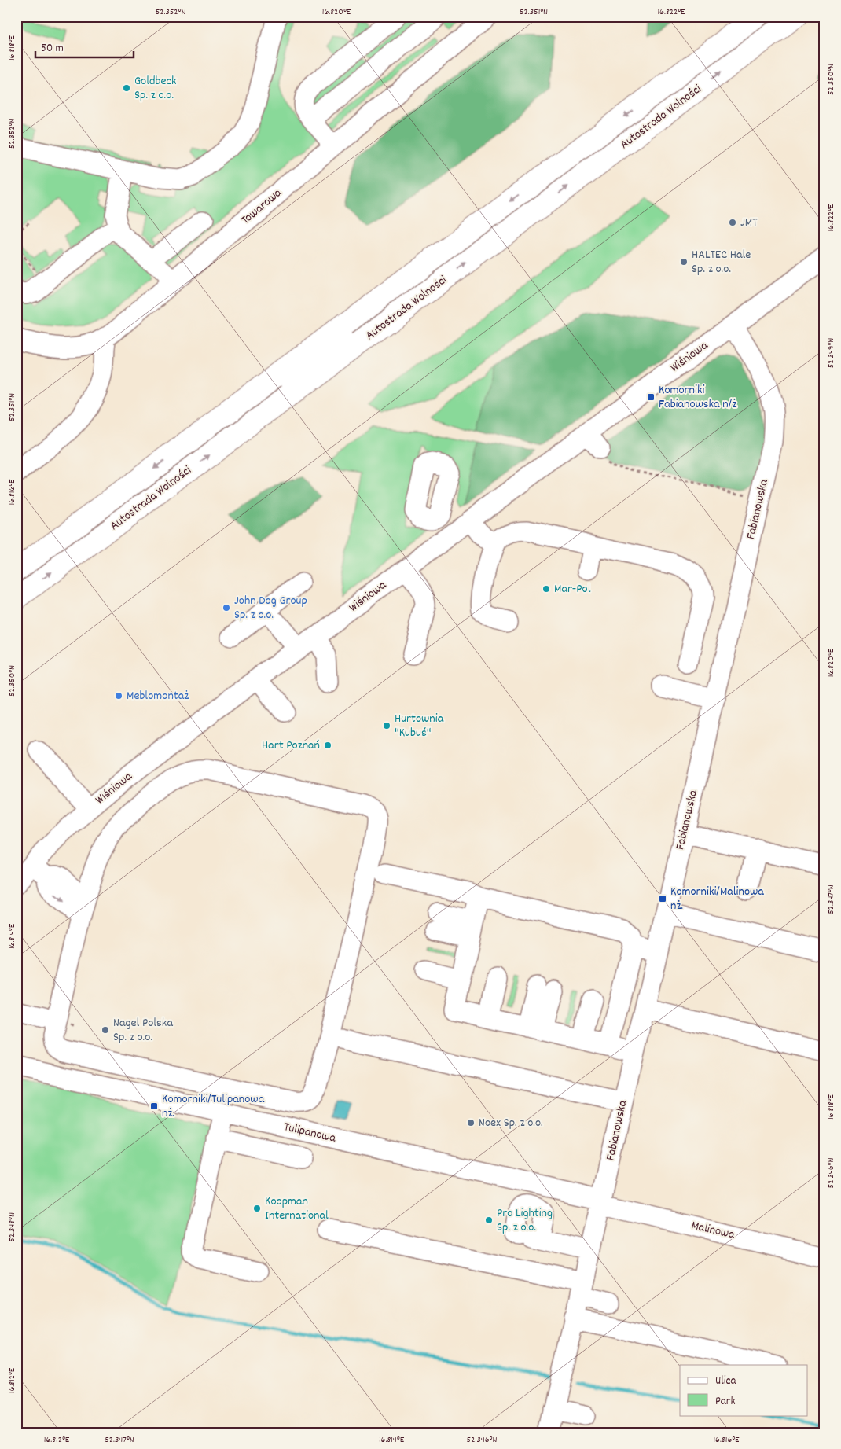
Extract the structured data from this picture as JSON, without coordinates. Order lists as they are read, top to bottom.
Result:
{
  "streets": {
    "highway": ["Autostrada Wolności"],
    "street": [
      "Towarowa",
      "Wiśniowa",
      "Fabianowska",
      "Tulipanowa",
      "Malinowa"
    ]
  },
  "crossings": [
    ["Wiśniowa", "Fabianowska"],
    ["Fabianowska", "Tulipanowa"],
    ["Fabianowska", "Malinowa"],
    ["Tulipanowa", "Malinowa"]
  ],
  "places": {
    "other": [
      "Goldbeck Sp. z o.o.",
      "JMT",
      "HALTEC Hale Sp. z o.o.",
      "Mar-Pol",
      "John Dog Group Sp. z o.o.",
      "Meblomontaż",
      "Hurtownia \"Kubuś\"",
      "Hart Poznań",
      "Nagel Polska Sp. z o.o.",
      "Noex Sp. z o.o.",
      "Koopman International",
      "Pro Lighting Sp. z o.o."
    ],
    "transit": ["Komorniki Fabianowska n/ż", "Komorniki/Malinowa nż.", "Komorniki/Tulipanowa nż."]
  },
  "legend": ["Ulica", "Park"],
  "scale_bar": "50 m",
  "coordinates": [
    "52.352°N",
    "16.820°E",
    "52.351°N",
    "16.822°E",
    "16.818°E",
    "52.350°N",
    "52.349°N",
    "16.816°E",
    "52.347°N",
    "16.814°E",
    "52.346°N",
    "52.348°N",
    "16.812°E"
  ]
}
